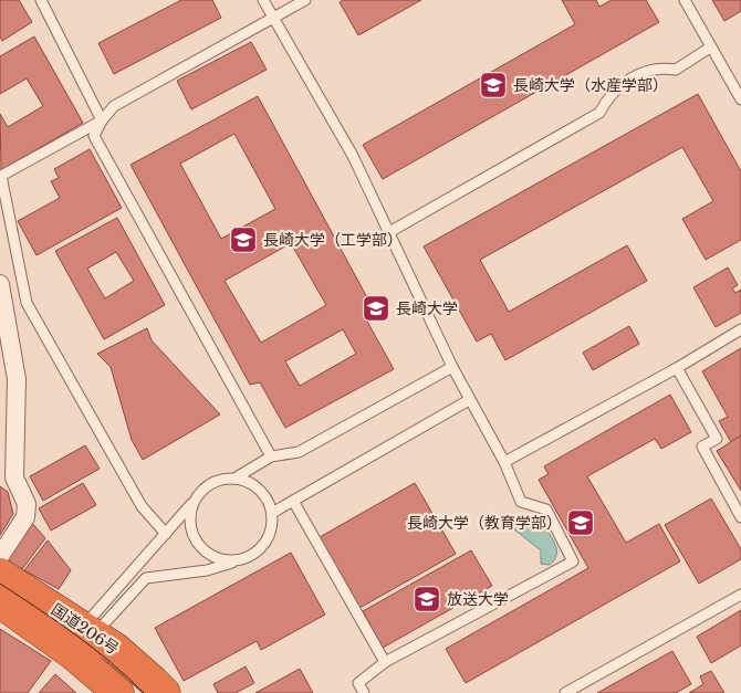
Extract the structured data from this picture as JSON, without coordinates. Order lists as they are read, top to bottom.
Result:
{
  "streets": {
    "highway": ["国道206号"]
  },
  "places": {
    "school or university": [
      "長崎大学（水産学部）",
      "長崎大学（工学部）",
      "長崎大学",
      "長崎大学（教育学部）",
      "放送大学"
    ]
  }
}
